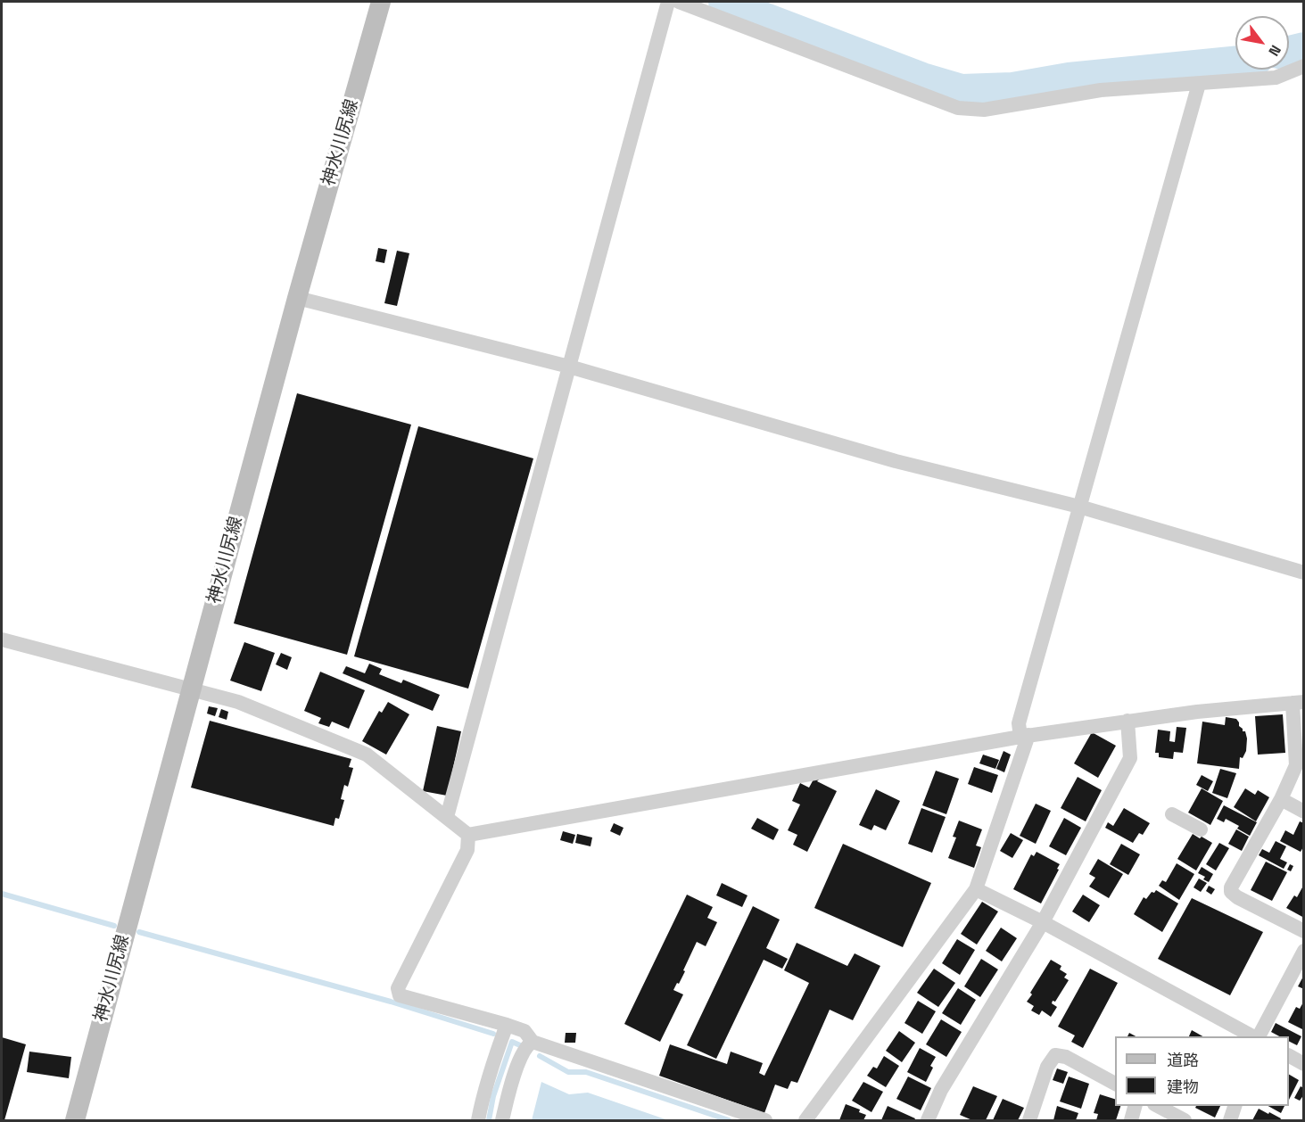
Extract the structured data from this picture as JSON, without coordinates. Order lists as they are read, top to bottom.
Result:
{
  "streets": {
    "main road": ["神水川尻線"]
  },
  "legend": ["道路", "建物"],
  "north": "bottom right"
}
